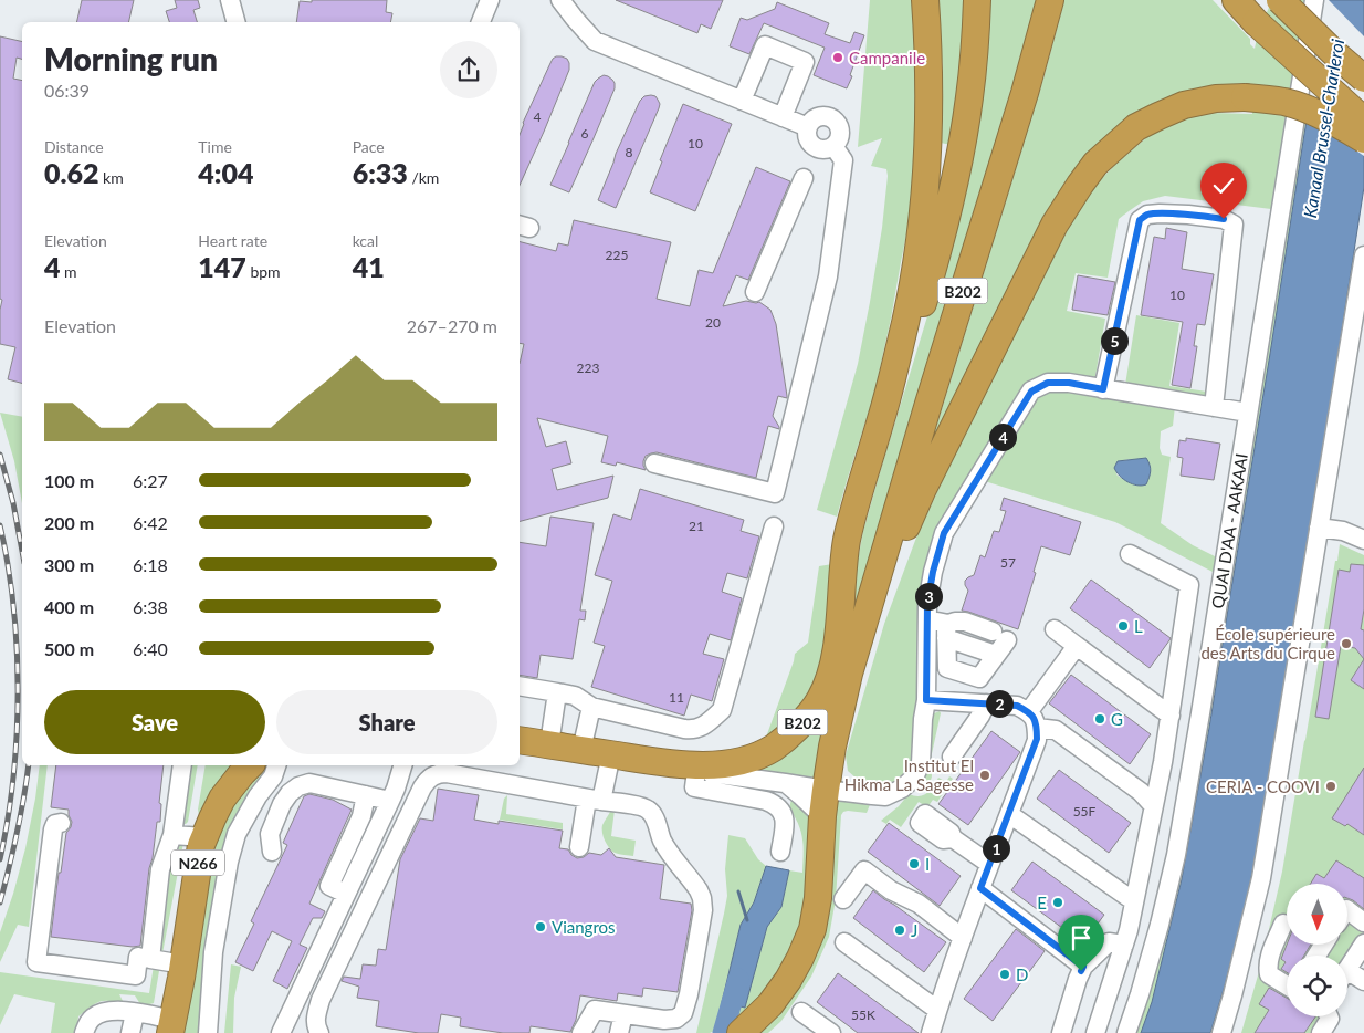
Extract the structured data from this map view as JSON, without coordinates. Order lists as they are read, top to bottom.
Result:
{
  "streets": {
    "highway": ["B202", "N266"],
    "street": ["QUAI D'AA - AAKAAI"]
  },
  "water": ["Kanaal Brussel-Charleroi"],
  "places": [
    "Campanile",
    "L",
    "École supérieure des Arts du Cirque",
    "G",
    "Institut El Hikma La Sagesse",
    "CERIA - COOVI",
    "I",
    "E",
    "Viangros",
    "J",
    "D"
  ],
  "house_numbers": [
    "4",
    "6",
    "10",
    "8",
    "225",
    "10",
    "20",
    "223",
    "21",
    "57",
    "11",
    "55F",
    "55K"
  ],
  "north": "bottom",
  "page": {
    "heading": ["Morning run", "06:39"],
    "stats": [
      ["Distance", "0.62 km"],
      ["Time", "4:04"],
      ["Pace", "6:33 /km"],
      ["Elevation", "4 m"],
      ["Heart rate", "147 bpm"],
      ["kcal", "41"]
    ],
    "chart": ["Elevation", "267–270 m"],
    "pins": [
      "5",
      "4",
      "3",
      "2",
      "1"
    ],
    "list": [
      {
        "name": "100 m",
        "note": "6:27"
      },
      {
        "name": "200 m",
        "note": "6:42"
      },
      {
        "name": "300 m",
        "note": "6:18"
      },
      {
        "name": "400 m",
        "note": "6:38"
      },
      {
        "name": "500 m",
        "note": "6:40"
      }
    ],
    "buttons": ["Save", "Share"]
  }
}
